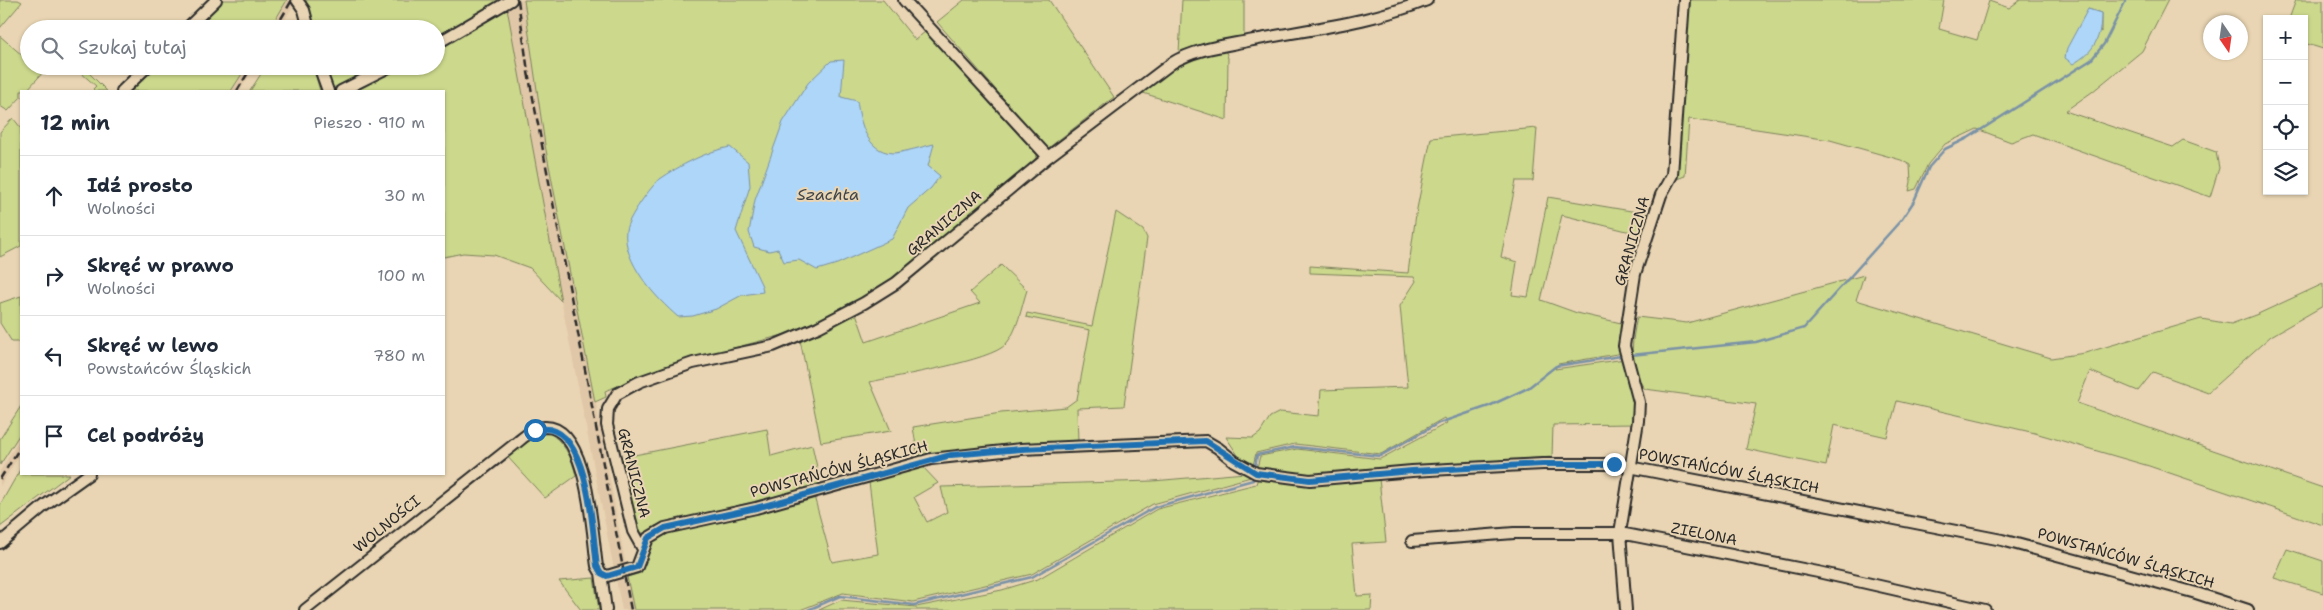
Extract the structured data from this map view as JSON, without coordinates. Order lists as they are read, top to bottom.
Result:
{
  "streets": {
    "street": [
      "GRANICZNA",
      "POWSTAŃCÓW ŚLĄSKICH",
      "WOLNOŚCI",
      "ZIELONA"
    ]
  },
  "crossings": [
    ["GRANICZNA", "POWSTAŃCÓW ŚLĄSKICH"],
    ["GRANICZNA", "ZIELONA"],
    ["POWSTAŃCÓW ŚLĄSKICH", "WOLNOŚCI"]
  ],
  "water": ["Szachta"],
  "north": "bottom",
  "page": {
    "map_buttons": ["+", "−"],
    "search": "Szukaj tutaj",
    "heading": ["12 min", "Pieszo · 910 m"],
    "list": [
      ["Idź prosto", "Wolności", "30 m"],
      ["Skręć w prawo", "Wolności", "100 m"],
      ["Skręć w lewo", "Powstańców Śląskich", "780 m"],
      "Cel podróży"
    ]
  }
}
